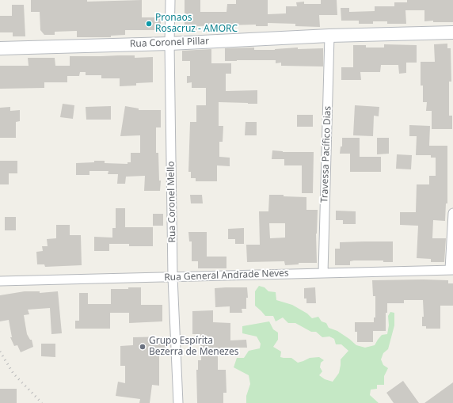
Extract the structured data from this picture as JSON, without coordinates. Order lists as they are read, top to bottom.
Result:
{
  "streets": {
    "street": [
      "Rua Coronel Pillar",
      "Travessa Pacífico Dias",
      "Rua Coronel Mello",
      "Rua General Andrade Neves"
    ]
  },
  "crossings": [
    ["Rua Coronel Pillar", "Travessa Pacífico Dias"],
    ["Rua Coronel Pillar", "Rua Coronel Mello"],
    ["Travessa Pacífico Dias", "Rua General Andrade Neves"],
    ["Rua Coronel Mello", "Rua General Andrade Neves"]
  ],
  "places": ["Pronaos Rosacruz - AMORC", "Grupo Espírita Bezerra de Menezes"]
}
